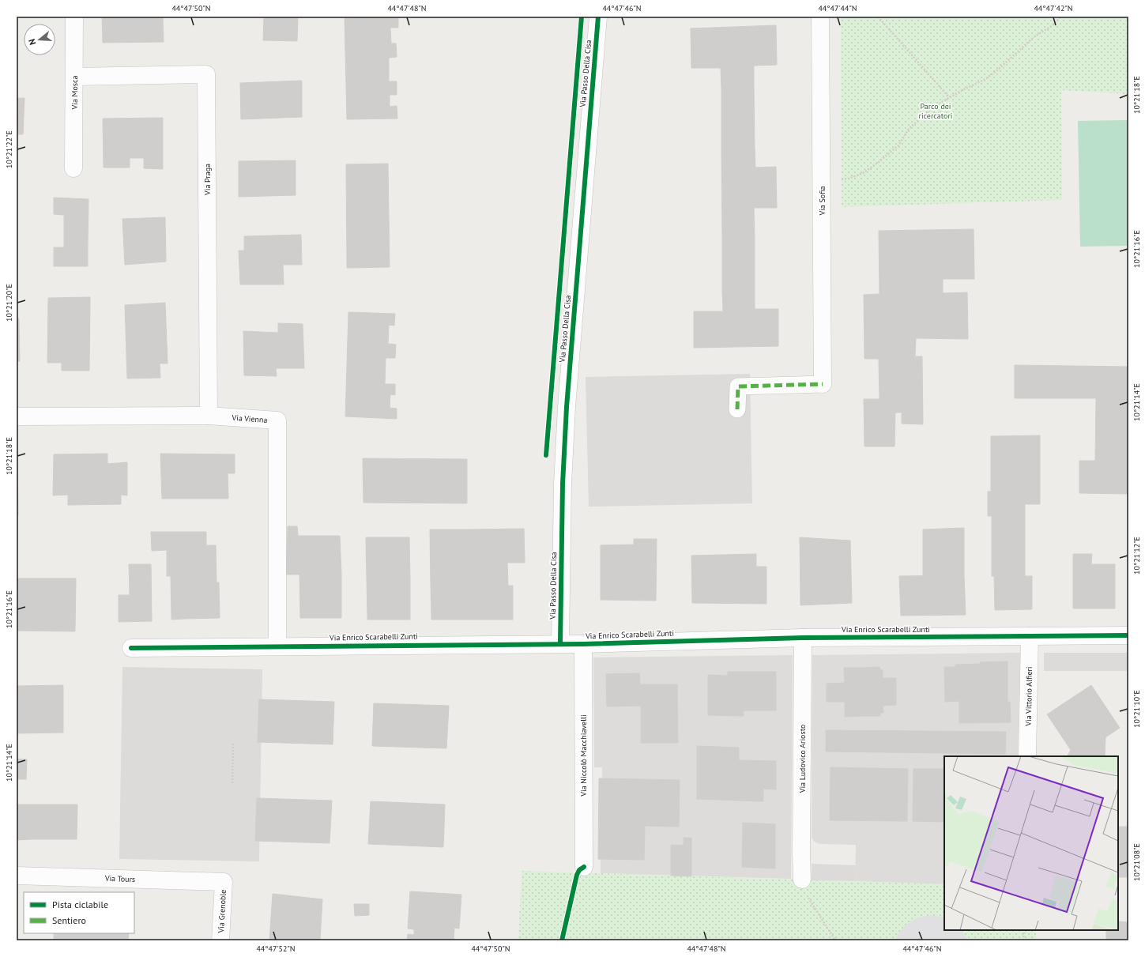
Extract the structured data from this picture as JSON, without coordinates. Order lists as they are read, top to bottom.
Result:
{
  "streets": {
    "street": [
      "Via Passo Della Cisa",
      "Via Mosca",
      "Via Praga",
      "Via Sofia",
      "Via Vienna",
      "Via Enrico Scarabelli Zunti",
      "Via Vittorio Alfieri",
      "Via Niccolò Macchiavelli",
      "Via Ludovico Ariosto",
      "Via Tours",
      "Via Grenoble"
    ]
  },
  "crossings": [
    ["Via Passo Della Cisa", "Via Enrico Scarabelli Zunti"],
    ["Via Mosca", "Via Praga"],
    ["Via Praga", "Via Vienna"],
    ["Via Vienna", "Via Enrico Scarabelli Zunti"],
    ["Via Enrico Scarabelli Zunti", "Via Vittorio Alfieri"],
    ["Via Enrico Scarabelli Zunti", "Via Niccolò Macchiavelli"],
    ["Via Enrico Scarabelli Zunti", "Via Ludovico Ariosto"],
    ["Via Tours", "Via Grenoble"]
  ],
  "parks": ["Parco dei ricercatori"],
  "legend": ["Pista ciclabile", "Sentiero"],
  "north": "left",
  "coordinates": [
    "44°47'50\"N",
    "44°47'48\"N",
    "44°47'46\"N",
    "44°47'44\"N",
    "44°47'42\"N",
    "10°21'18\"E",
    "10°21'22\"E",
    "10°21'16\"E",
    "10°21'20\"E",
    "10°21'14\"E",
    "10°21'12\"E",
    "10°21'10\"E",
    "10°21'08\"E",
    "44°47'52\"N"
  ]
}
